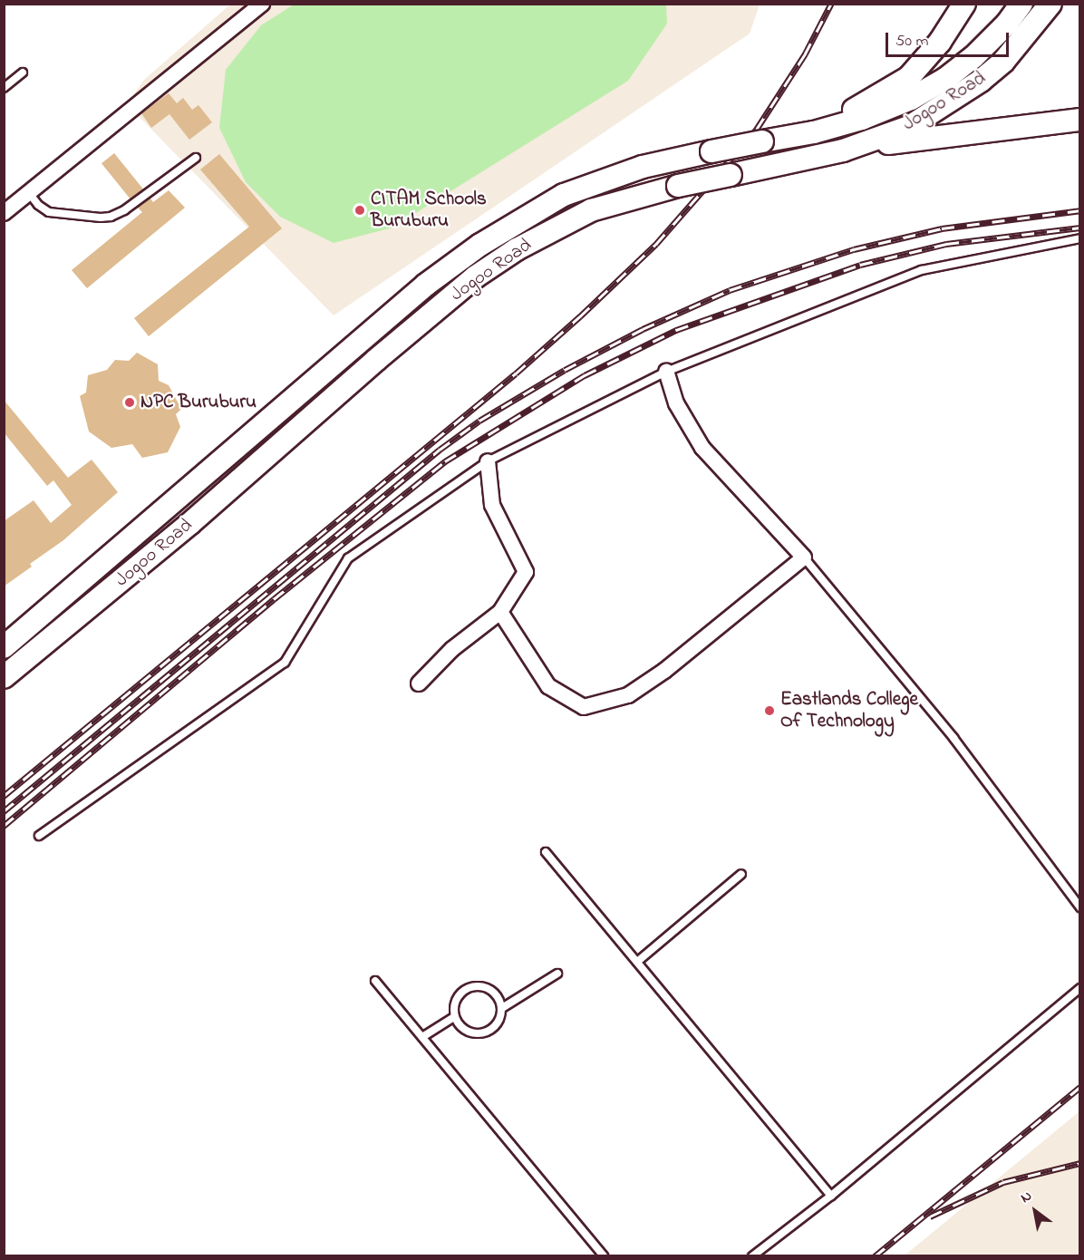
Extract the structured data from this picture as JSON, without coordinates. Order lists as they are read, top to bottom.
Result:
{
  "streets": {
    "main road": ["Jogoo Road"]
  },
  "places": ["CITAM Schools Buruburu", "NPC Buruburu", "Eastlands College Of Technology"],
  "scale_bar": "50 m",
  "north": "top left"
}
